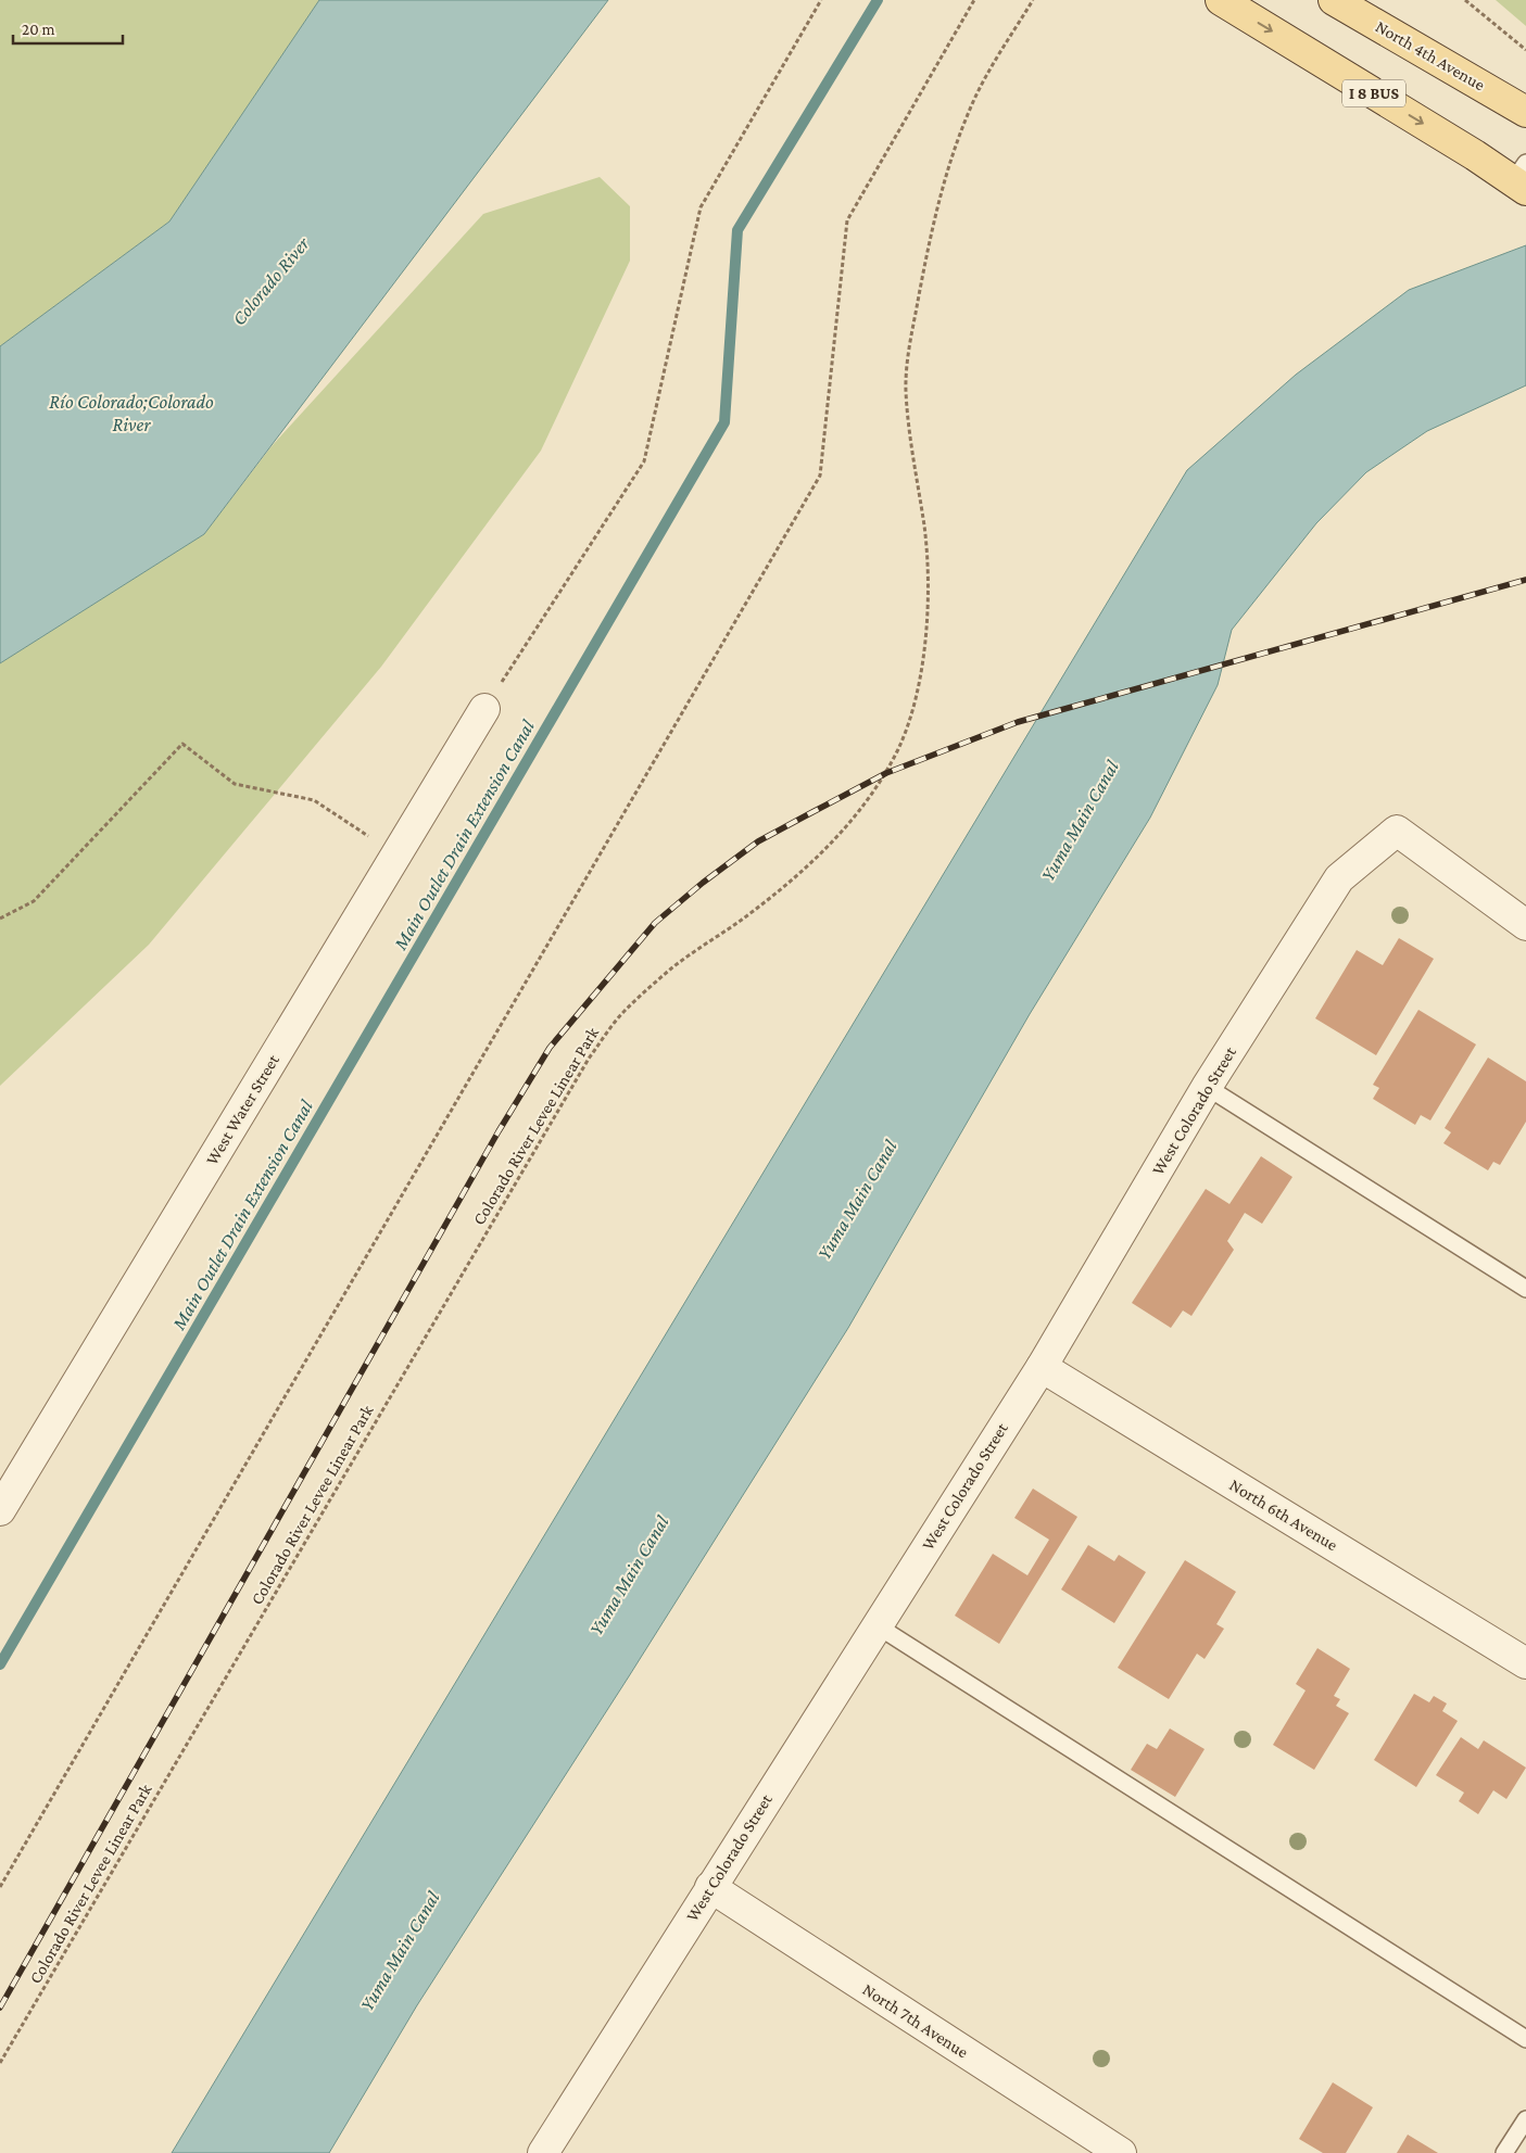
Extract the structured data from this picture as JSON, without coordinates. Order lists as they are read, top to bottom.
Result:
{
  "streets": {
    "main road": ["North 4th Avenue", "I 8 BUS"],
    "street": [
      "West Water Street",
      "West Colorado Street",
      "North 6th Avenue",
      "North 7th Avenue"
    ],
    "path": ["Colorado River Levee Linear Park"]
  },
  "crossings": [
    ["West Colorado Street", "North 6th Avenue"],
    ["West Colorado Street", "North 7th Avenue"]
  ],
  "water": [
    "Colorado River",
    "Río Colorado;Colorado River",
    "Yuma Main Canal",
    "Main Outlet Drain Extension Canal"
  ],
  "scale_bar": "20 m"
}
